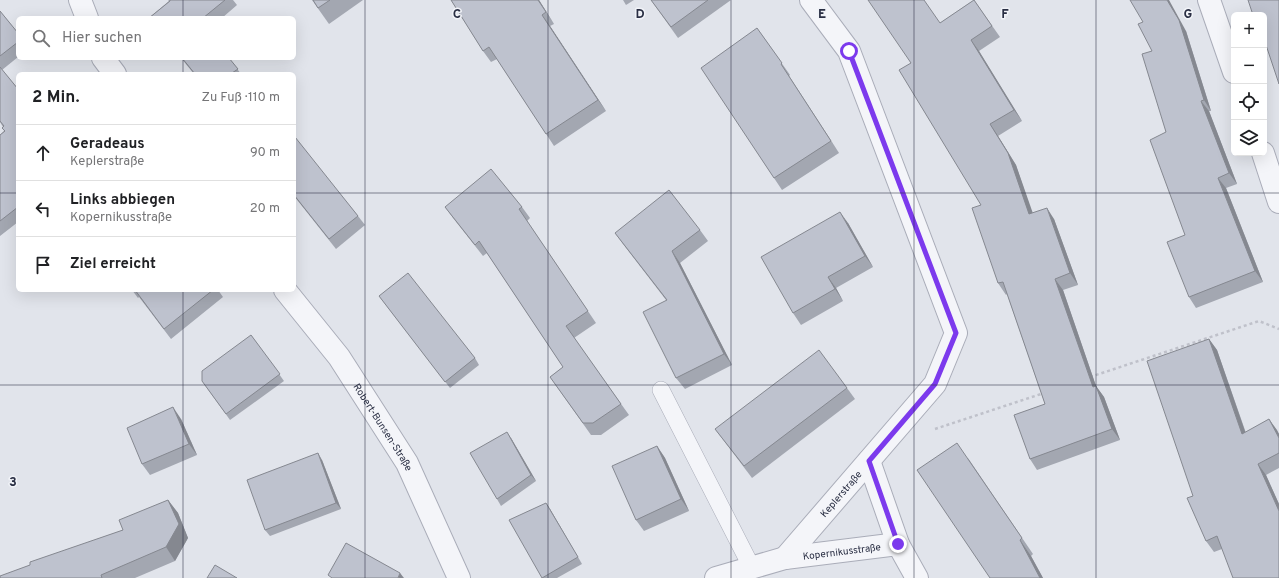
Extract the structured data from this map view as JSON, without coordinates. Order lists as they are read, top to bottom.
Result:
{
  "streets": {
    "street": ["Robert-Bunsen-Straße", "Keplerstraße", "Kopernikusstraße"]
  },
  "crossings": [
    ["Keplerstraße", "Kopernikusstraße"]
  ],
  "page": {
    "map_buttons": ["+", "−"],
    "search": "Hier suchen",
    "heading": ["2 Min.", "Zu Fuß · 110 m"],
    "list": [
      ["Geradeaus", "Keplerstraße", "90 m"],
      ["Links abbiegen", "Kopernikusstraße", "20 m"],
      "Ziel erreicht"
    ]
  },
  "grid": {
    "columns": [
      "C",
      "D",
      "E",
      "F",
      "G"
    ],
    "rows": ["3"]
  }
}
